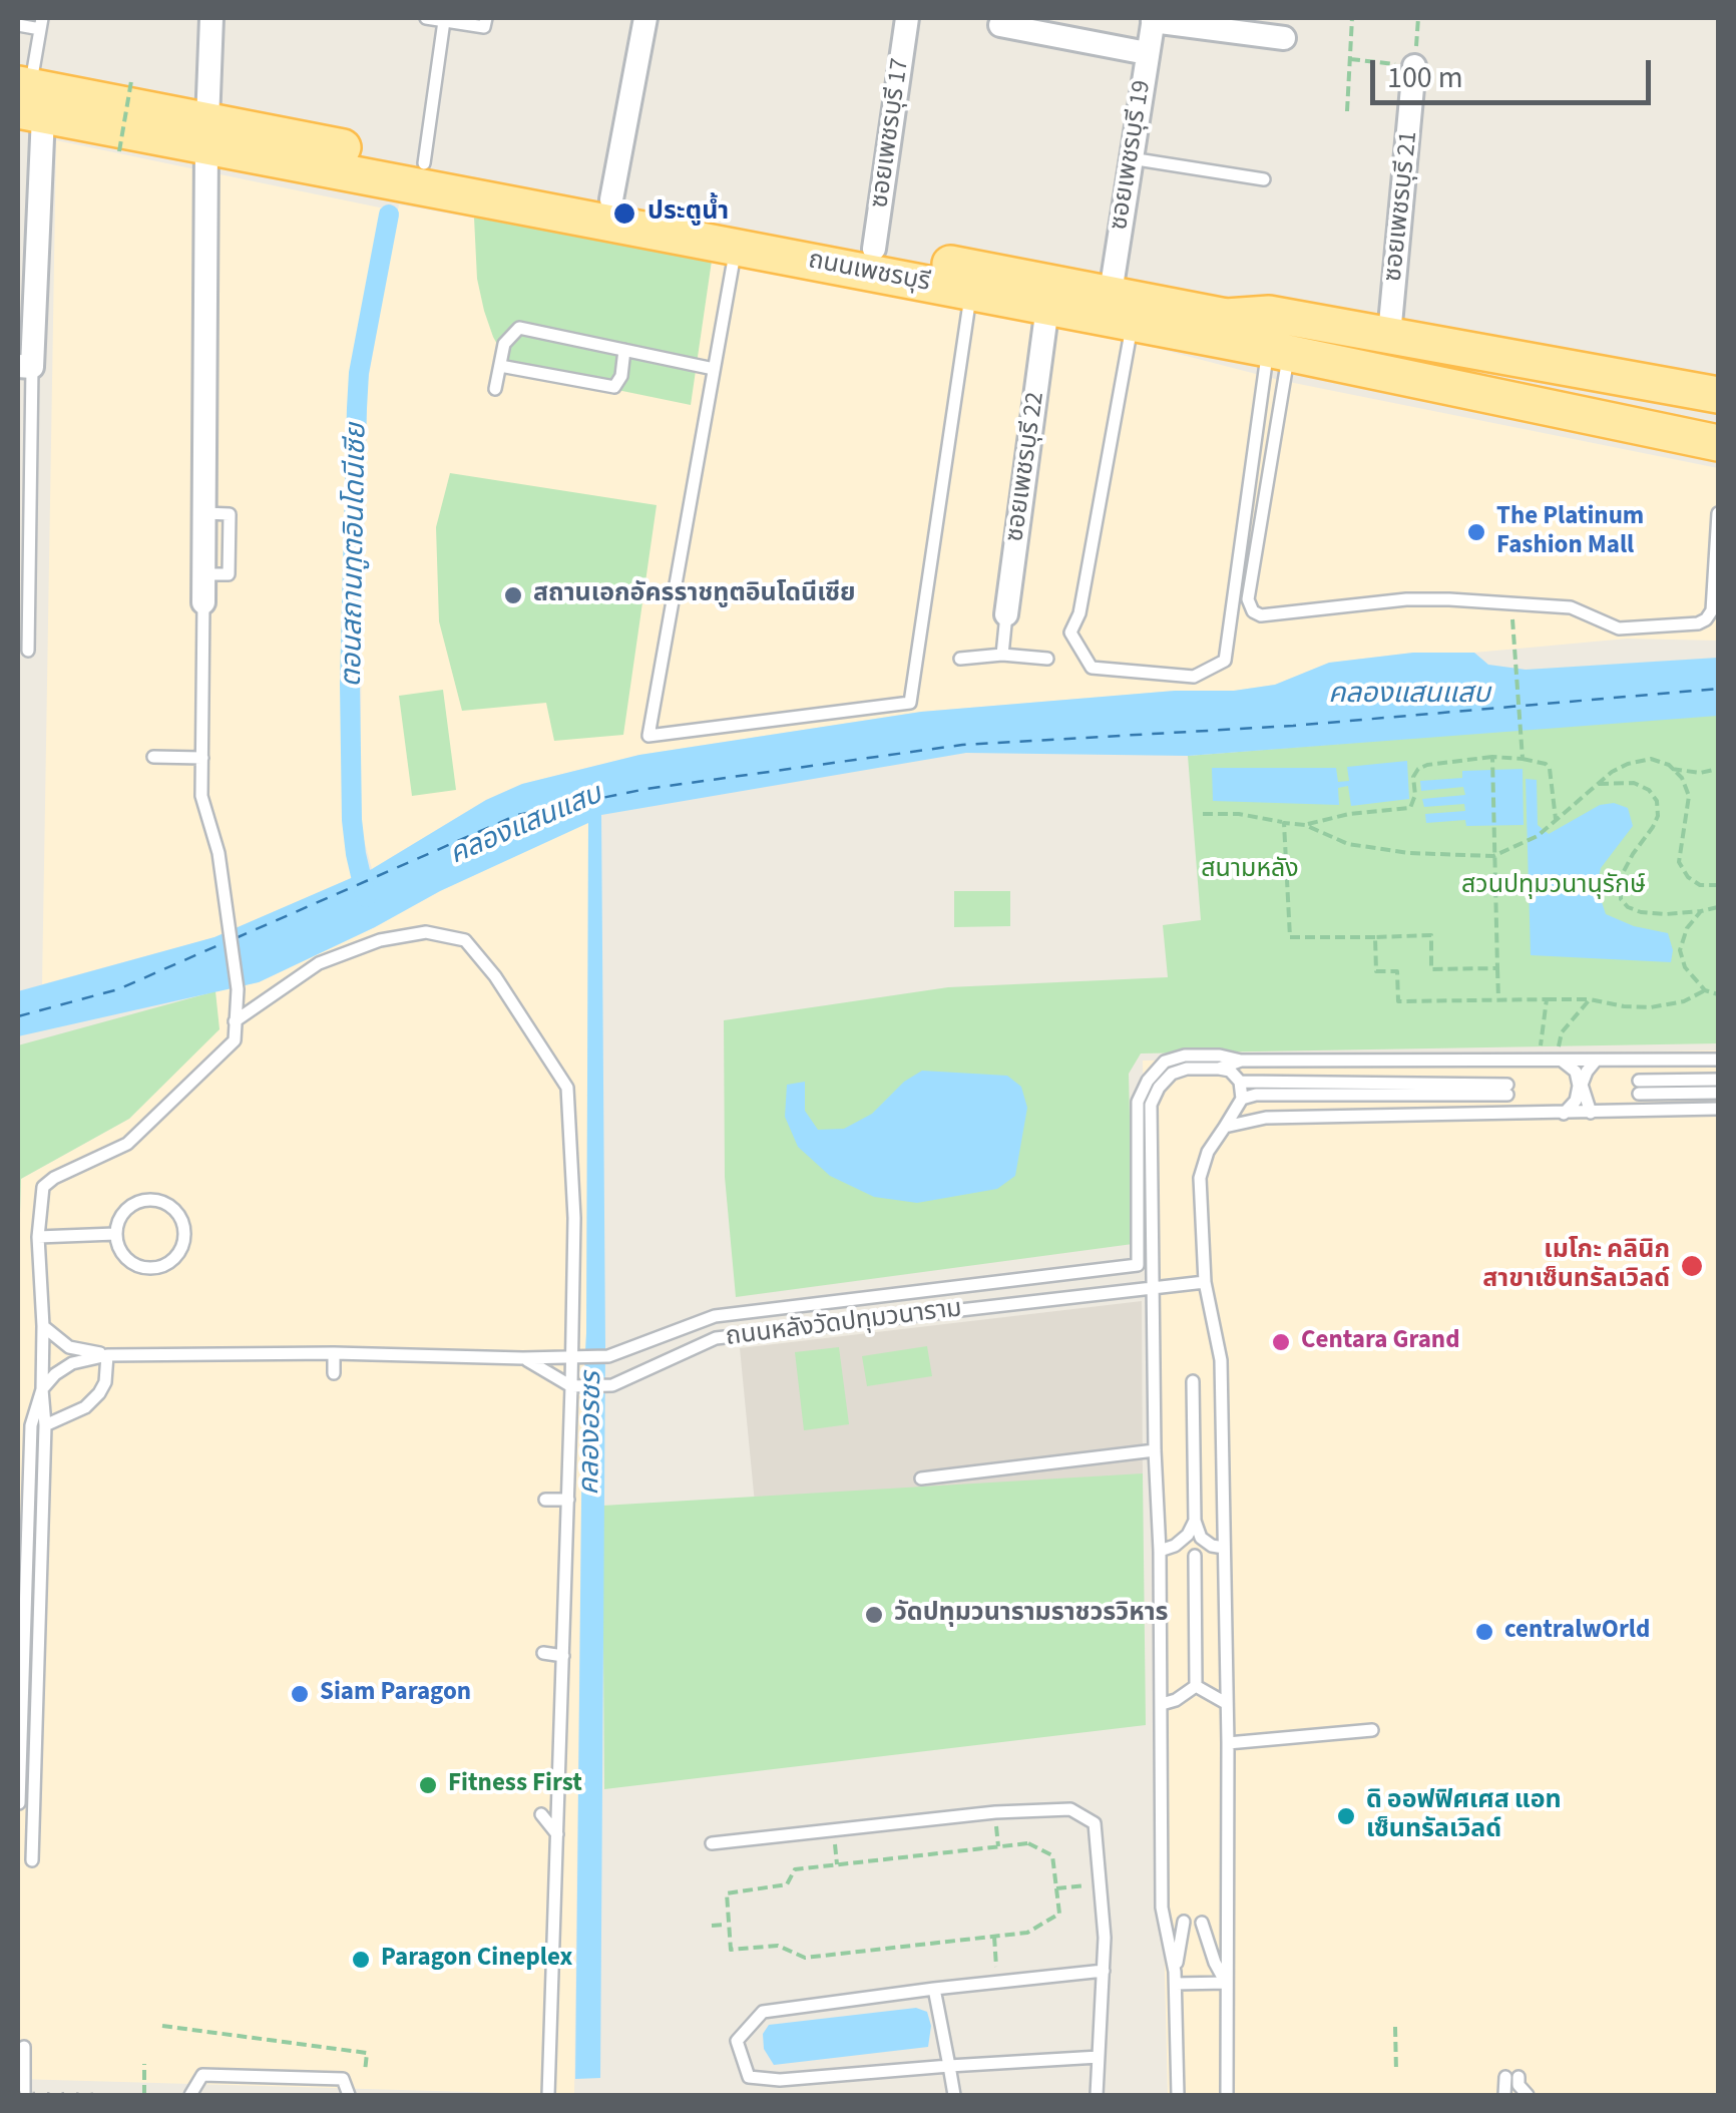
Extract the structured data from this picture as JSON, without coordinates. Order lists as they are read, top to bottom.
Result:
{
  "streets": {
    "main road": ["ถนนเพชรบุรี"],
    "street": [
      "ซอยเพชรบุรี 17",
      "ซอยเพชรบุรี 19",
      "ซอยเพชรบุรี 21",
      "ซอยเพชรบุรี 22"
    ],
    "lane": ["ถนนหลังวัดปทุมวนาราม"]
  },
  "crossings": [
    ["ซอยเพชรบุรี 17", "ถนนเพชรบุรี"],
    ["ซอยเพชรบุรี 19", "ถนนเพชรบุรี"],
    ["ซอยเพชรบุรี 21", "ถนนเพชรบุรี"],
    ["ถนนเพชรบุรี", "ซอยเพชรบุรี 22"]
  ],
  "water": ["ตอนสถานทูตอินโดนีเซีย", "คลองแสนแสบ", "คลองอรชร"],
  "parks": ["สนามหลัง", "สวนปทุมวนานุรักษ์"],
  "places": [
    "ประตูน้ำ",
    "The Platinum Fashion Mall",
    "สถานเอกอัครราชทูตอินโดนีเซีย",
    "เมโกะ คลินิก สาขาเซ็นทรัลเวิลด์",
    "Centara Grand",
    "วัดปทุมวนารามราชวรวิหาร",
    "centralwOrld",
    "Siam Paragon",
    "Fitness First",
    "ดิ ออฟฟิศเศส แอท เซ็นทรัลเวิลด์",
    "Paragon Cineplex"
  ],
  "scale_bar": "100 m"
}
